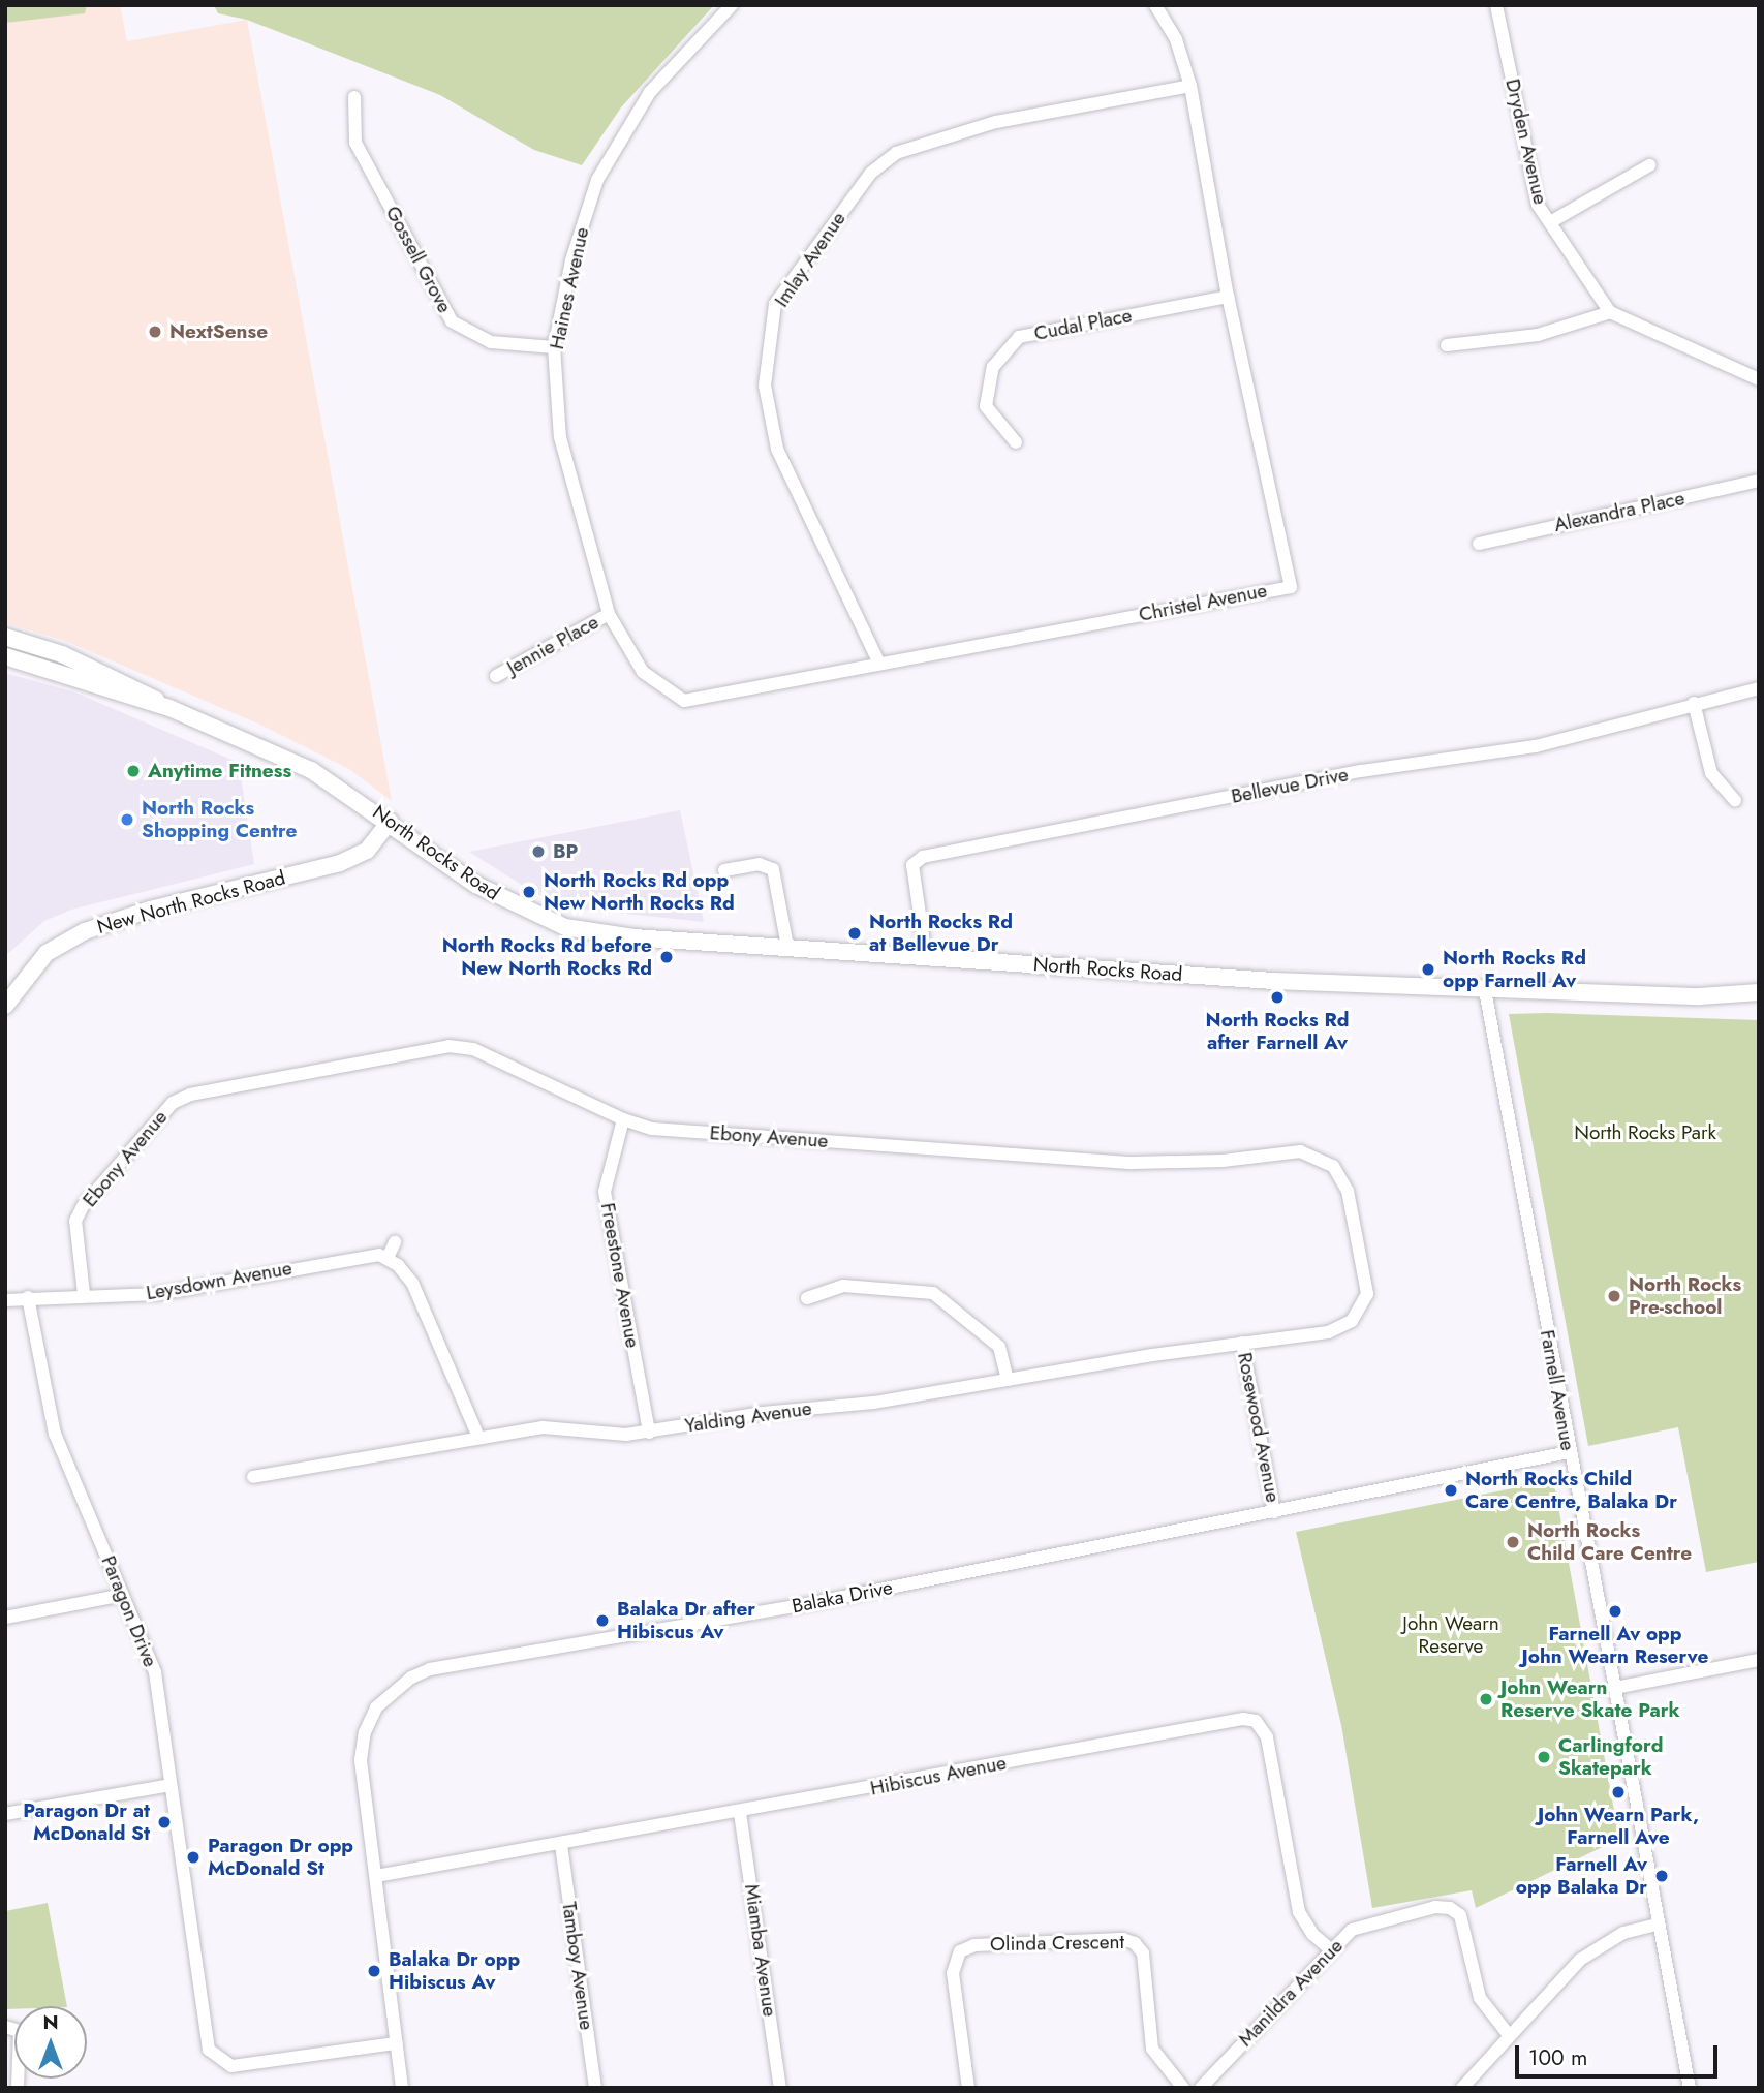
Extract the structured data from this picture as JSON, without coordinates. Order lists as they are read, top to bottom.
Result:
{
  "streets": {
    "main road": ["North Rocks Road", "New North Rocks Road"],
    "street": [
      "Dryden Avenue",
      "Gossell Grove",
      "Imlay Avenue",
      "Haines Avenue",
      "Cudal Place",
      "Alexandra Place",
      "Christel Avenue",
      "Jennie Place",
      "Bellevue Drive",
      "Ebony Avenue",
      "Freestone Avenue",
      "Leysdown Avenue",
      "Farnell Avenue",
      "Yalding Avenue",
      "Rosewood Avenue",
      "Balaka Drive",
      "Paragon Drive",
      "Hibiscus Avenue",
      "Olinda Crescent",
      "Miamba Avenue",
      "Tamboy Avenue",
      "Manildra Avenue"
    ]
  },
  "crossings": [
    ["Gossell Grove", "Haines Avenue"],
    ["Imlay Avenue", "Christel Avenue"],
    ["Haines Avenue", "Christel Avenue"],
    ["Haines Avenue", "Jennie Place"],
    ["Cudal Place", "Christel Avenue"],
    ["Christel Avenue", "Jennie Place"],
    ["Bellevue Drive", "North Rocks Road"],
    ["North Rocks Road", "New North Rocks Road"],
    ["North Rocks Road", "Farnell Avenue"],
    ["Ebony Avenue", "Freestone Avenue"],
    ["Ebony Avenue", "Leysdown Avenue"],
    ["Ebony Avenue", "Yalding Avenue"],
    ["Ebony Avenue", "Rosewood Avenue"],
    ["Freestone Avenue", "Yalding Avenue"],
    ["Leysdown Avenue", "Paragon Drive"],
    ["Farnell Avenue", "Balaka Drive"],
    ["Yalding Avenue", "Rosewood Avenue"],
    ["Rosewood Avenue", "Balaka Drive"],
    ["Balaka Drive", "Paragon Drive"],
    ["Balaka Drive", "Hibiscus Avenue"],
    ["Hibiscus Avenue", "Miamba Avenue"],
    ["Hibiscus Avenue", "Tamboy Avenue"],
    ["Hibiscus Avenue", "Manildra Avenue"]
  ],
  "parks": ["North Rocks Park", "John Wearn Reserve"],
  "places": [
    "NextSense",
    "Anytime Fitness",
    "North Rocks Shopping Centre",
    "BP",
    "North Rocks Rd opp New North Rocks Rd",
    "North Rocks Rd at Bellevue Dr",
    "North Rocks Rd before New North Rocks Rd",
    "North Rocks Rd opp Farnell Av",
    "North Rocks Rd after Farnell Av",
    "North Rocks Pre-school",
    "North Rocks Child Care Centre, Balaka Dr",
    "North Rocks Child Care Centre",
    "Farnell Av opp John Wearn Reserve",
    "Balaka Dr after Hibiscus Av",
    "John Wearn Reserve Skate Park",
    "Carlingford Skatepark",
    "John Wearn Park, Farnell Ave",
    "Paragon Dr at McDonald St",
    "Paragon Dr opp McDonald St",
    "Farnell Av opp Balaka Dr",
    "Balaka Dr opp Hibiscus Av"
  ],
  "scale_bar": "100 m",
  "north": "top"
}
